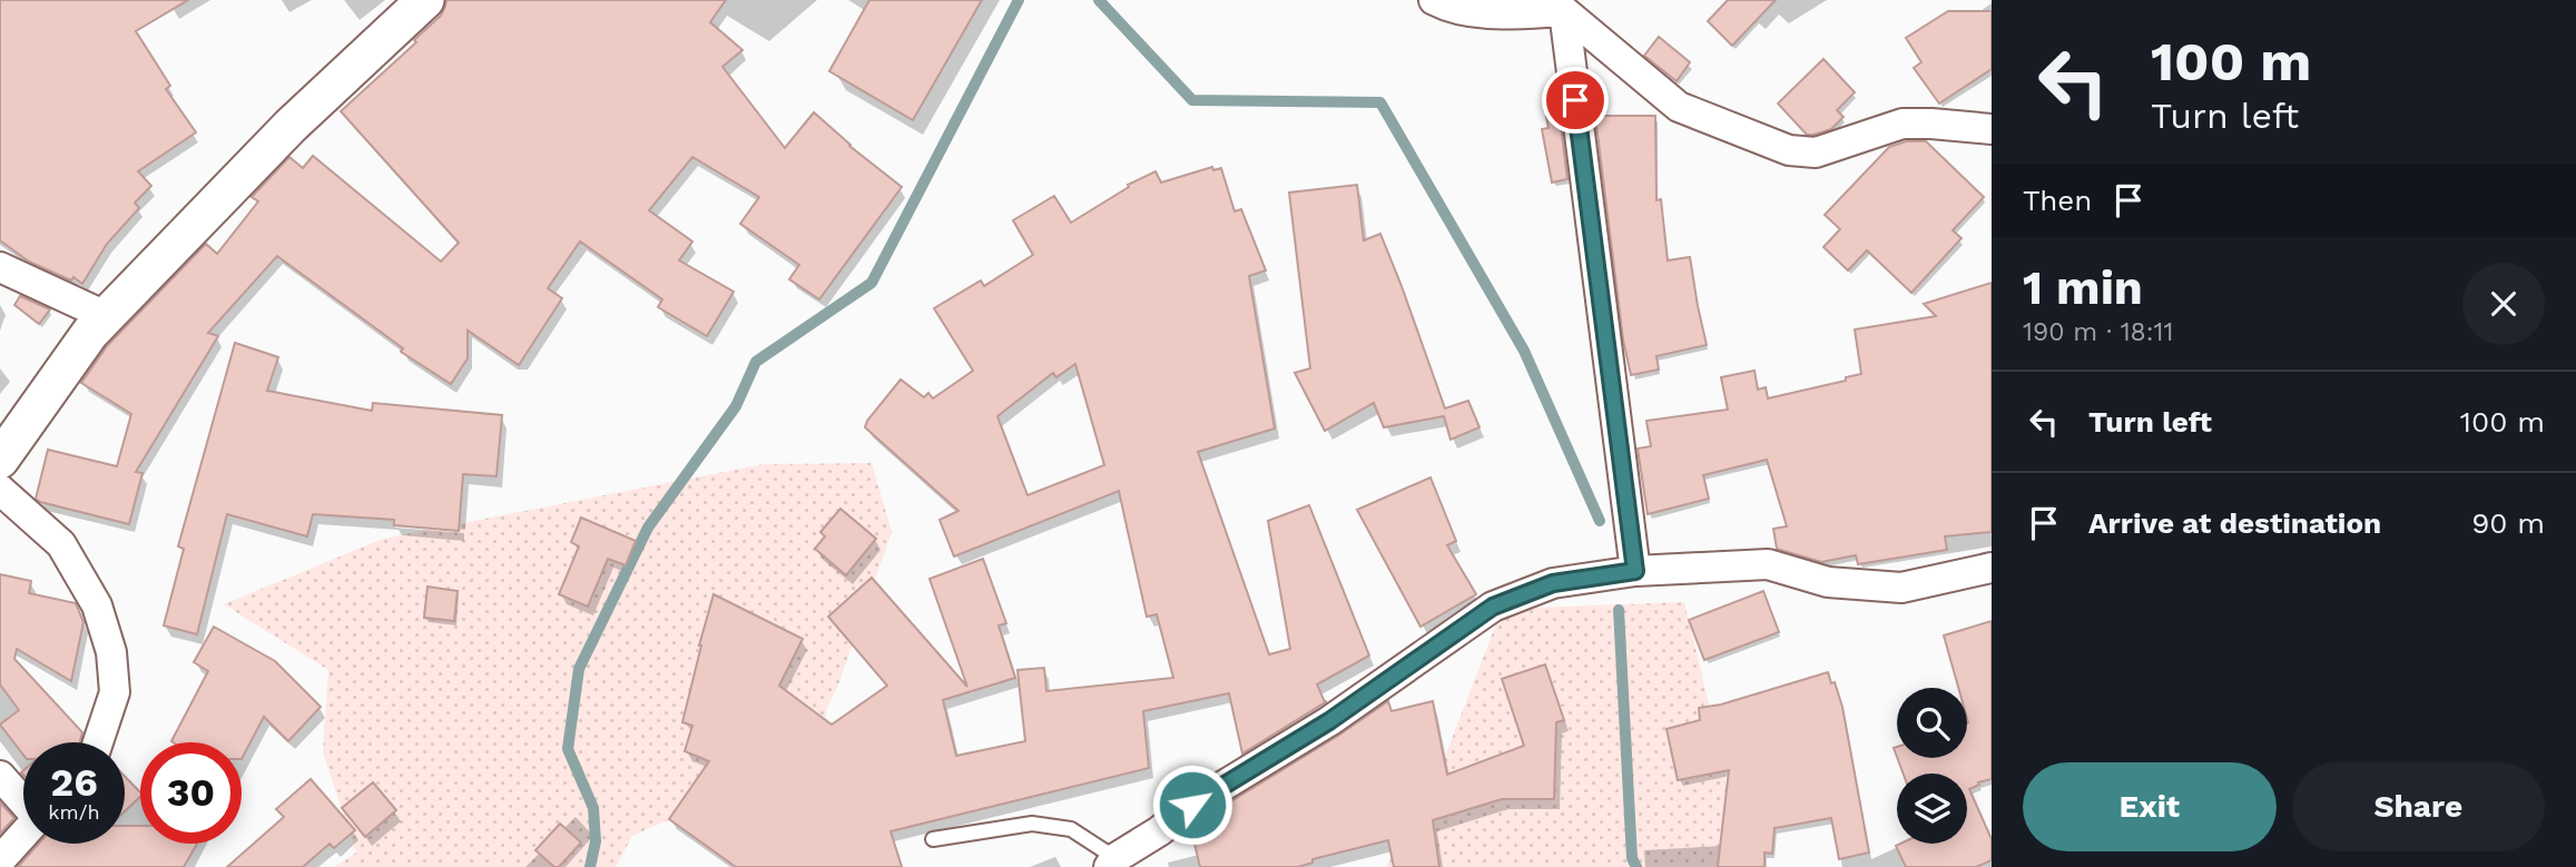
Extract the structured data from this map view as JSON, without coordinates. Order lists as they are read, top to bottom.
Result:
{
  "page": {
    "turn": ["100 m", "Turn left"],
    "then": "Then",
    "heading": ["1 min", "190 m · 18:11"],
    "list": [
      {
        "name": "Turn left",
        "value": "100 m"
      },
      {
        "name": "Arrive at destination",
        "value": "90 m"
      }
    ],
    "speed": "26 km/h",
    "limit": "30",
    "buttons": ["Exit", "Share"]
  }
}
